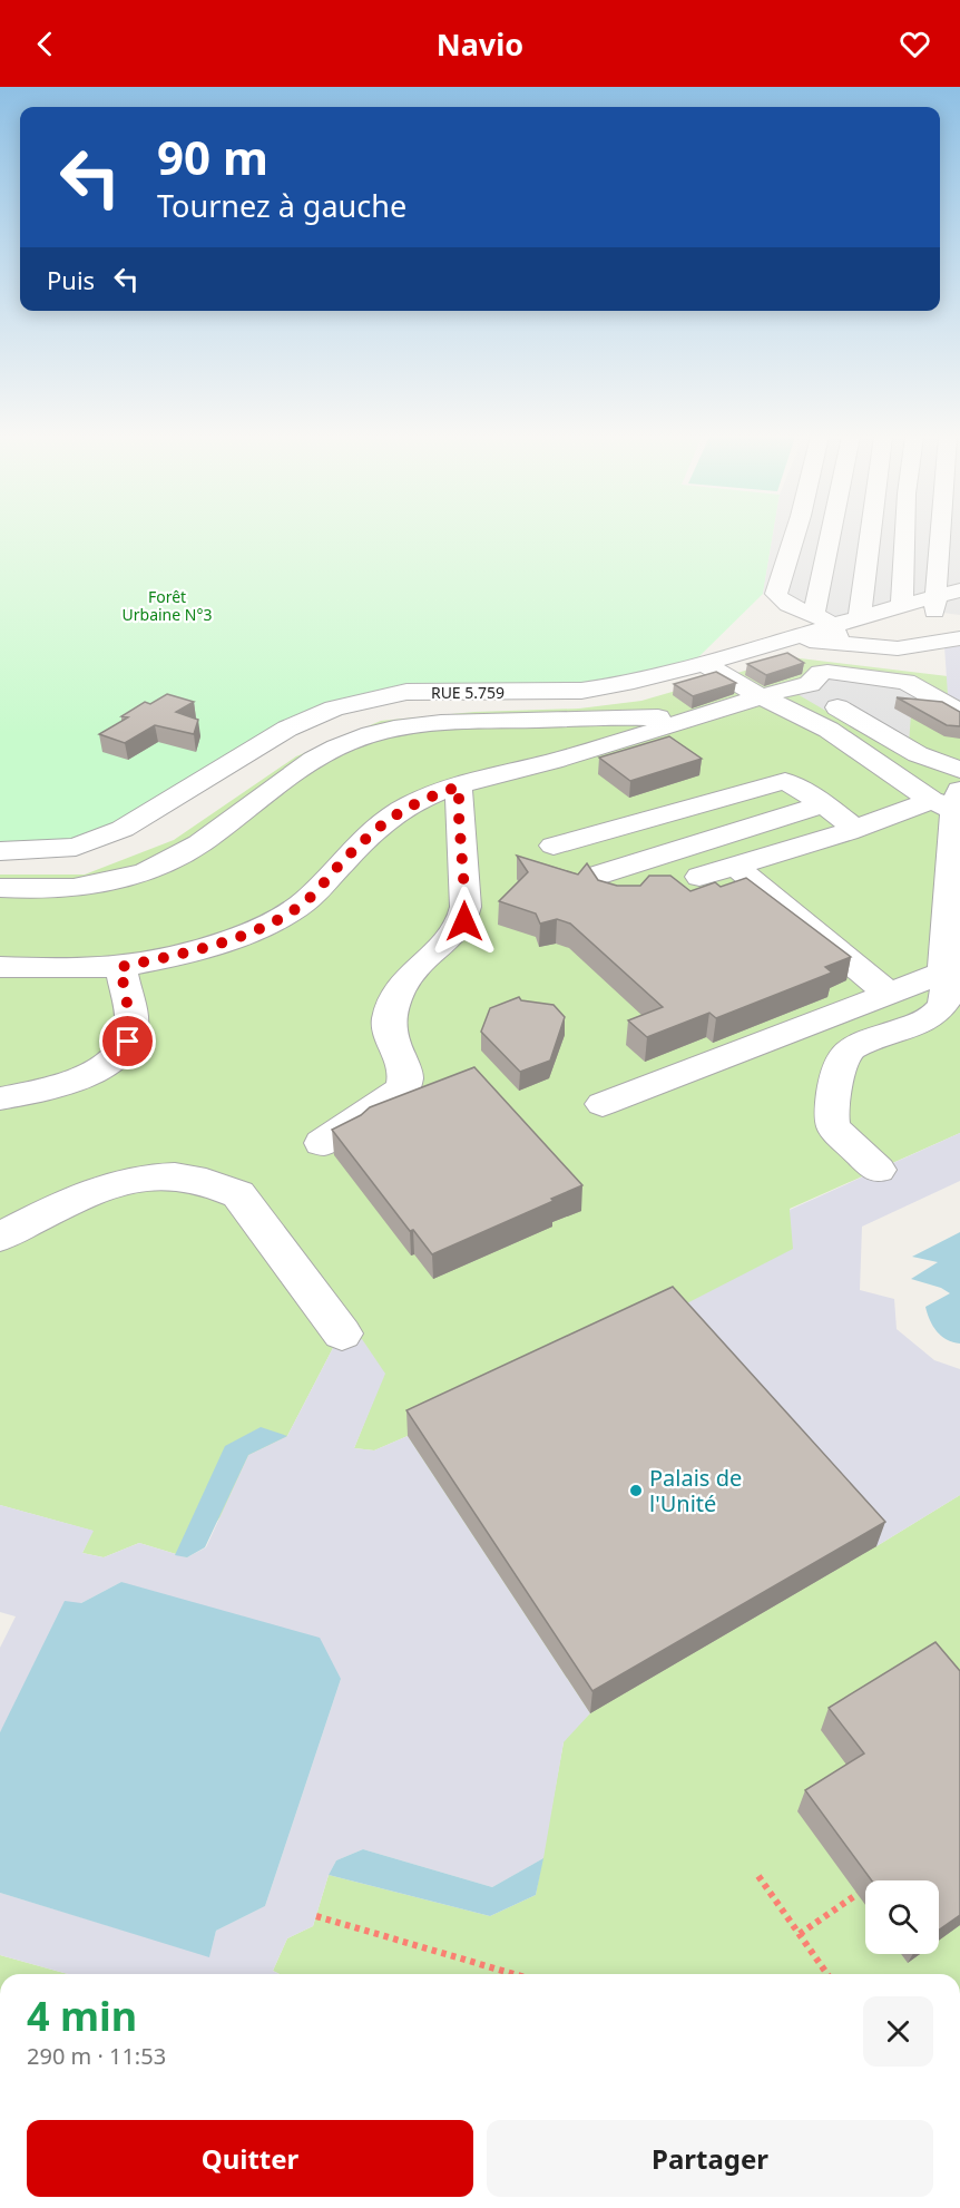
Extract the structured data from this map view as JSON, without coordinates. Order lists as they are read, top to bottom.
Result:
{
  "streets": {
    "lane": ["RUE 5.759"]
  },
  "parks": ["Forêt Urbaine N°3"],
  "places": ["Palais de l'Unité"],
  "page": {
    "header": "Navio",
    "turn": ["90 m", "Tournez à gauche"],
    "then": "Puis",
    "heading": ["4 min", "290 m · 11:53"],
    "buttons": ["Quitter", "Partager"]
  }
}
